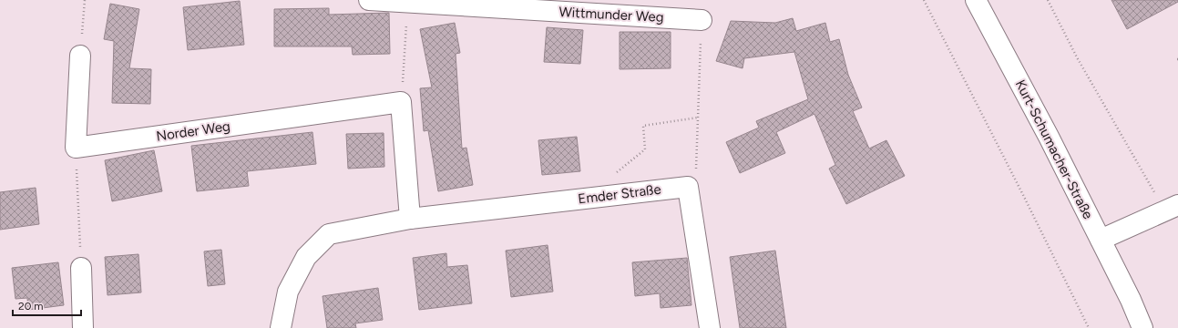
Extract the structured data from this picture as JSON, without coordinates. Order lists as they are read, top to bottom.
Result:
{
  "streets": {
    "street": [
      "Wittmunder Weg",
      "Norder Weg",
      "Kurt-Schumacher-Straße",
      "Emder Straße"
    ]
  },
  "scale_bar": "20 m"
}
